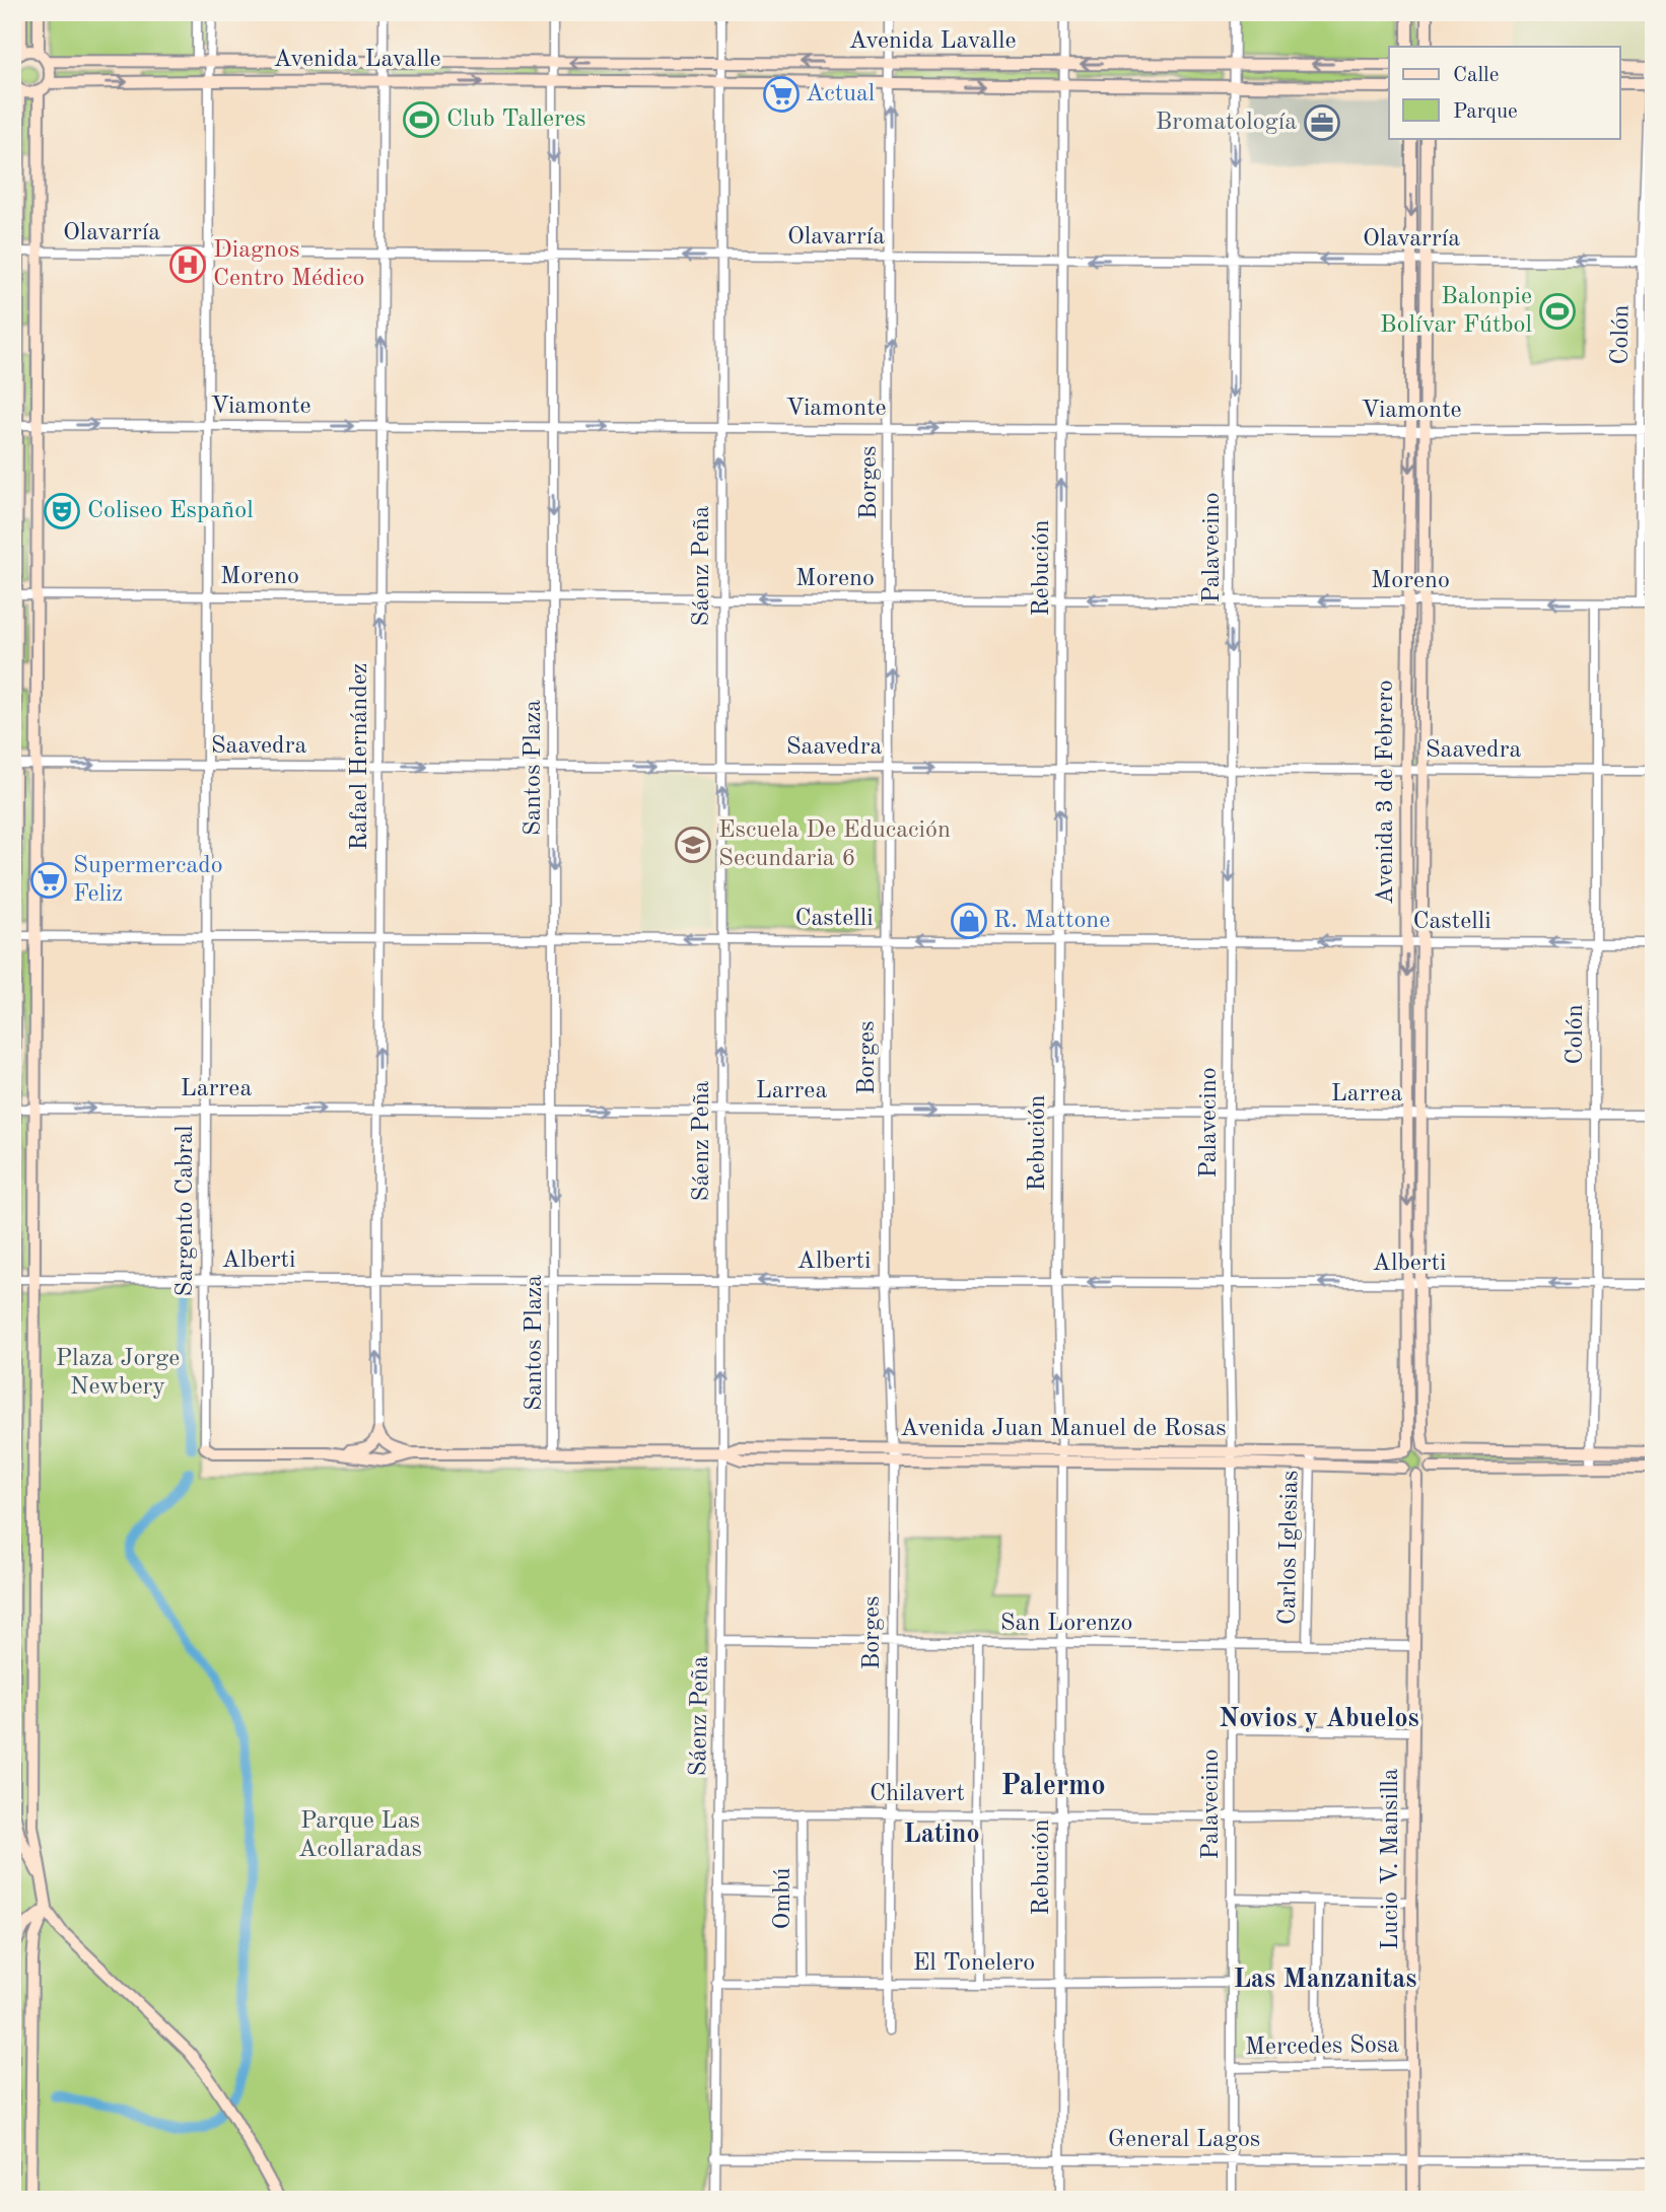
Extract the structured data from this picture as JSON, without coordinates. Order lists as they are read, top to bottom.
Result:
{
  "streets": {
    "main road": [
      "Avenida Lavalle",
      "Avenida 3 de Febrero",
      "Avenida Juan Manuel de Rosas",
      "Lucio V. Mansilla"
    ],
    "street": [
      "Olavarría",
      "Colón",
      "Viamonte",
      "Borges",
      "Palavecino",
      "Sáenz Peña",
      "Rebución",
      "Moreno",
      "Saavedra",
      "Rafael Hernández",
      "Santos Plaza",
      "Castelli",
      "Larrea",
      "Sargento Cabral",
      "Alberti",
      "Carlos Iglesias",
      "San Lorenzo",
      "Chilavert",
      "Ombú",
      "El Tonelero",
      "Mercedes Sosa",
      "General Lagos"
    ]
  },
  "crossings": [
    ["Avenida Lavalle", "Borges"],
    ["Avenida Lavalle", "Palavecino"],
    ["Avenida Lavalle", "Sáenz Peña"],
    ["Avenida Lavalle", "Rebución"],
    ["Avenida Lavalle", "Rafael Hernández"],
    ["Avenida Lavalle", "Santos Plaza"],
    ["Avenida Lavalle", "Sargento Cabral"],
    ["Olavarría", "Colón"],
    ["Olavarría", "Borges"],
    ["Olavarría", "Palavecino"],
    ["Olavarría", "Sáenz Peña"],
    ["Olavarría", "Rebución"],
    ["Olavarría", "Rafael Hernández"],
    ["Olavarría", "Santos Plaza"],
    ["Olavarría", "Avenida 3 de Febrero"],
    ["Olavarría", "Sargento Cabral"],
    ["Colón", "Viamonte"],
    ["Colón", "Moreno"],
    ["Colón", "Saavedra"],
    ["Colón", "Castelli"],
    ["Colón", "Larrea"],
    ["Colón", "Alberti"],
    ["Viamonte", "Borges"],
    ["Viamonte", "Palavecino"],
    ["Viamonte", "Sáenz Peña"],
    ["Viamonte", "Rebución"],
    ["Viamonte", "Rafael Hernández"],
    ["Viamonte", "Santos Plaza"],
    ["Viamonte", "Avenida 3 de Febrero"],
    ["Viamonte", "Sargento Cabral"],
    ["Borges", "Moreno"],
    ["Borges", "Saavedra"],
    ["Borges", "Castelli"],
    ["Borges", "Larrea"],
    ["Borges", "Alberti"],
    ["Borges", "Avenida Juan Manuel de Rosas"],
    ["Borges", "San Lorenzo"],
    ["Borges", "Chilavert"],
    ["Borges", "El Tonelero"],
    ["Palavecino", "Moreno"],
    ["Palavecino", "Saavedra"],
    ["Palavecino", "Castelli"],
    ["Palavecino", "Larrea"],
    ["Palavecino", "Alberti"],
    ["Palavecino", "Avenida Juan Manuel de Rosas"],
    ["Palavecino", "San Lorenzo"],
    ["Palavecino", "Chilavert"],
    ["Palavecino", "El Tonelero"],
    ["Palavecino", "Mercedes Sosa"],
    ["Palavecino", "General Lagos"],
    ["Sáenz Peña", "Moreno"],
    ["Sáenz Peña", "Saavedra"],
    ["Sáenz Peña", "Castelli"],
    ["Sáenz Peña", "Larrea"],
    ["Sáenz Peña", "Alberti"],
    ["Sáenz Peña", "Avenida Juan Manuel de Rosas"],
    ["Sáenz Peña", "San Lorenzo"],
    ["Sáenz Peña", "Chilavert"],
    ["Sáenz Peña", "El Tonelero"],
    ["Sáenz Peña", "General Lagos"],
    ["Rebución", "Moreno"],
    ["Rebución", "Saavedra"],
    ["Rebución", "Castelli"],
    ["Rebución", "Larrea"],
    ["Rebución", "Alberti"],
    ["Rebución", "Avenida Juan Manuel de Rosas"],
    ["Rebución", "San Lorenzo"],
    ["Rebución", "Chilavert"],
    ["Rebución", "El Tonelero"],
    ["Rebución", "General Lagos"],
    ["Moreno", "Rafael Hernández"],
    ["Moreno", "Santos Plaza"],
    ["Moreno", "Avenida 3 de Febrero"],
    ["Moreno", "Sargento Cabral"],
    ["Saavedra", "Rafael Hernández"],
    ["Saavedra", "Santos Plaza"],
    ["Saavedra", "Avenida 3 de Febrero"],
    ["Saavedra", "Sargento Cabral"],
    ["Rafael Hernández", "Castelli"],
    ["Rafael Hernández", "Larrea"],
    ["Rafael Hernández", "Alberti"],
    ["Santos Plaza", "Castelli"],
    ["Santos Plaza", "Larrea"],
    ["Santos Plaza", "Alberti"],
    ["Santos Plaza", "Avenida Juan Manuel de Rosas"],
    ["Avenida 3 de Febrero", "Castelli"],
    ["Avenida 3 de Febrero", "Larrea"],
    ["Avenida 3 de Febrero", "Alberti"],
    ["Avenida 3 de Febrero", "Avenida Juan Manuel de Rosas"],
    ["Avenida 3 de Febrero", "Lucio V. Mansilla"],
    ["Castelli", "Sargento Cabral"],
    ["Larrea", "Sargento Cabral"],
    ["Sargento Cabral", "Alberti"],
    ["Sargento Cabral", "Avenida Juan Manuel de Rosas"],
    ["Avenida Juan Manuel de Rosas", "Carlos Iglesias"],
    ["Avenida Juan Manuel de Rosas", "Lucio V. Mansilla"],
    ["Carlos Iglesias", "San Lorenzo"],
    ["San Lorenzo", "Lucio V. Mansilla"],
    ["Chilavert", "Lucio V. Mansilla"],
    ["Chilavert", "Ombú"],
    ["Lucio V. Mansilla", "Mercedes Sosa"],
    ["Lucio V. Mansilla", "General Lagos"],
    ["Ombú", "El Tonelero"]
  ],
  "one_way": [
    "Olavarría",
    "Viamonte",
    "Moreno",
    "Saavedra",
    "Rafael Hernández",
    "Santos Plaza",
    "Castelli",
    "Larrea",
    "Alberti"
  ],
  "districts": [
    "Novios y Abuelos",
    "Palermo",
    "Latino",
    "Las Manzanitas"
  ],
  "parks": ["Plaza Jorge Newbery", "Parque Las Acollaradas"],
  "places": {
    "supermarket": ["Actual", "Supermercado Feliz"],
    "sports": ["Club Talleres", "Balonpie Bolívar Fútbol"],
    "office": ["Bromatología"],
    "hospital": ["Diagnos Centro Médico"],
    "theatre": ["Coliseo Español"],
    "school or university": ["Escuela De Educación Secundaria 6"],
    "shop": ["R. Mattone"]
  },
  "legend": ["Calle", "Parque"]
}
